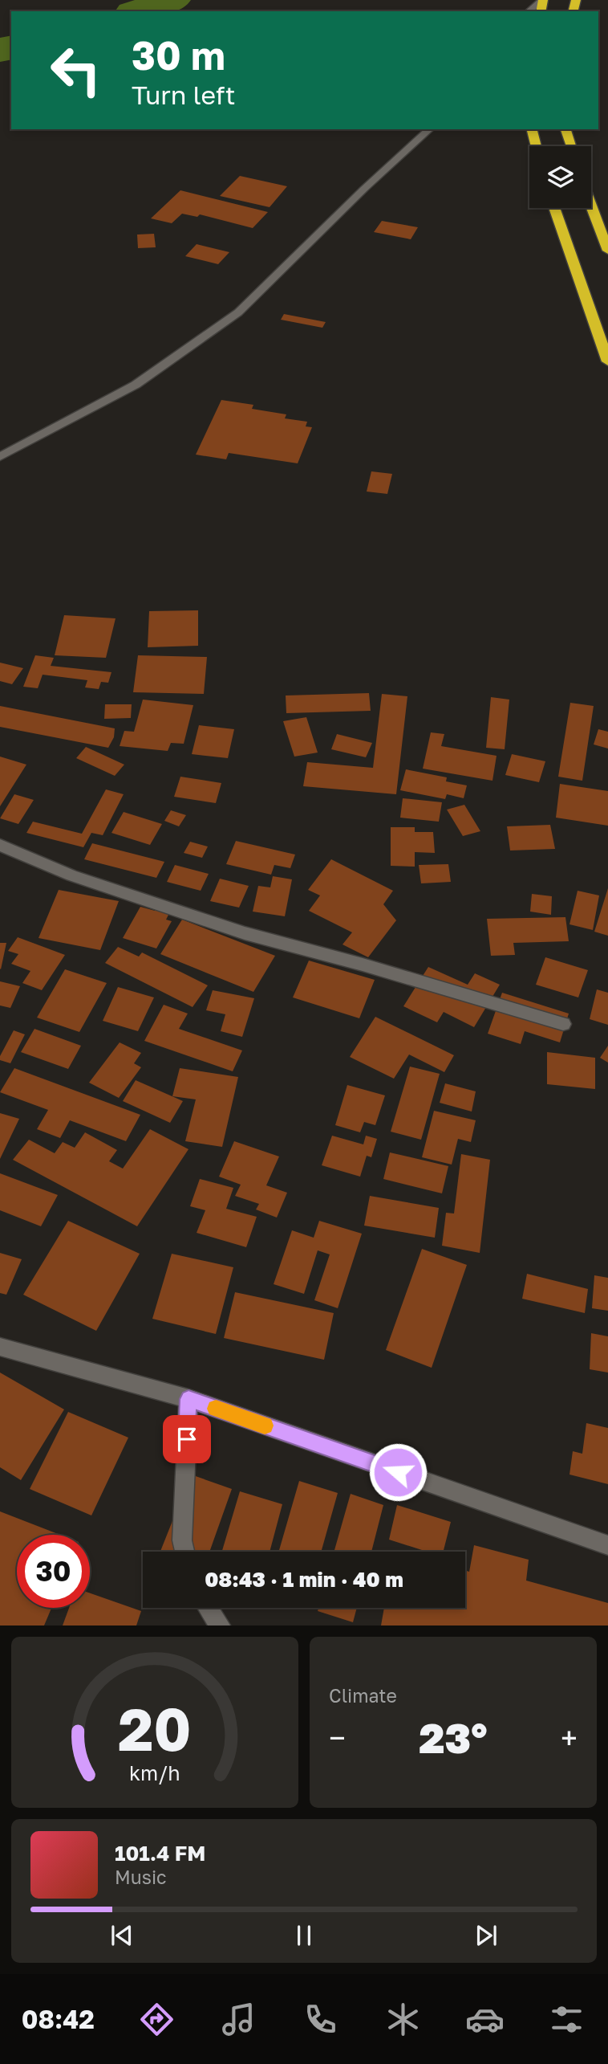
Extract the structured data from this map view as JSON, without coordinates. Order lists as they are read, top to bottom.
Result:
{
  "page": {
    "turn": ["30 m", "Turn left"],
    "limit": "30",
    "trip": "08:43 · 1 min · 40 m",
    "tile": "Climate",
    "heat": ["−", "23°", "+"],
    "song": ["101.4 FM", "Music"],
    "tabs": "08:42",
    "gauge": ["20", "km/h"]
  }
}
